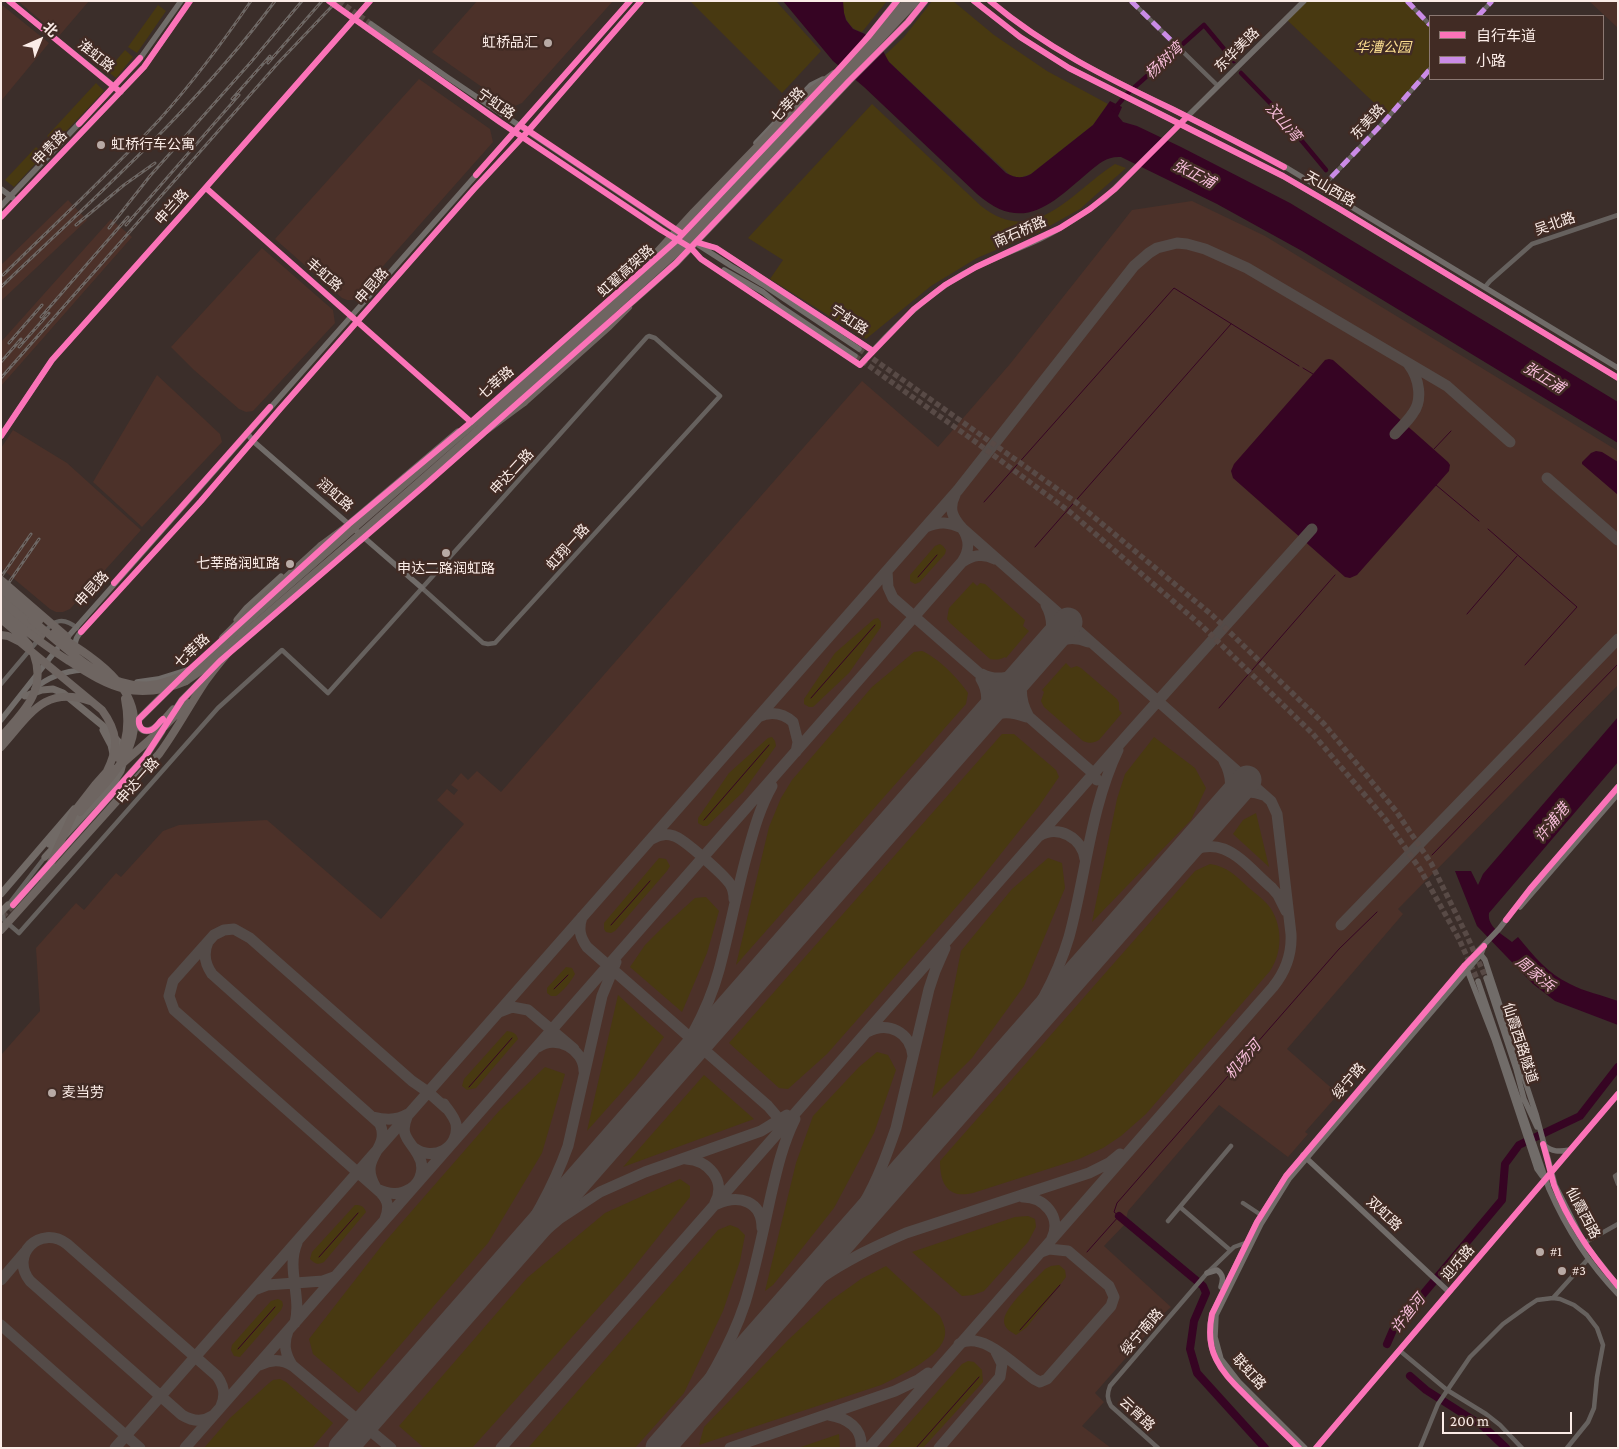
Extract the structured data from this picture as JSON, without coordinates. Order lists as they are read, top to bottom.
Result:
{
  "streets": {
    "highway": ["虹翟高架路"],
    "main road": [
      "东华美路",
      "淮虹路",
      "宁虹路",
      "七莘路",
      "申贵路",
      "天山西路",
      "申兰路",
      "南石桥路",
      "申昆路",
      "润虹路",
      "仙霞西路隧道",
      "绥宁路",
      "仙霞西路",
      "双虹路",
      "迎乐路",
      "联虹路"
    ],
    "street": [
      "东美路",
      "吴北路",
      "丰虹路",
      "申达二路",
      "虹翔一路",
      "申达一路",
      "绥宁南路",
      "云宵路"
    ]
  },
  "crossings": [
    ["东华美路", "天山西路"],
    ["东华美路", "南石桥路"],
    ["淮虹路", "申贵路"],
    ["宁虹路", "七莘路"],
    ["宁虹路", "南石桥路"],
    ["宁虹路", "申昆路"],
    ["七莘路", "丰虹路"],
    ["七莘路", "润虹路"],
    ["东美路", "天山西路"],
    ["天山西路", "吴北路"],
    ["天山西路", "南石桥路"],
    ["申兰路", "丰虹路"],
    ["丰虹路", "申昆路"],
    ["申昆路", "润虹路"],
    ["申达二路", "润虹路"],
    ["申达二路", "虹翔一路"],
    ["申达二路", "申达一路"],
    ["润虹路", "虹翔一路"],
    ["仙霞西路隧道", "仙霞西路"],
    ["绥宁路", "双虹路"],
    ["绥宁路", "绥宁南路"],
    ["绥宁路", "联虹路"],
    ["仙霞西路", "迎乐路"],
    ["双虹路", "迎乐路"],
    ["绥宁南路", "联虹路"],
    ["绥宁南路", "云宵路"]
  ],
  "water": [
    "杨树湾",
    "汶山湾",
    "张正浦",
    "许浦港",
    "周家浜",
    "机场河",
    "许渔河"
  ],
  "parks": ["华漕公园"],
  "places": [
    "虹桥品汇",
    "虹桥行车公寓",
    "申达二路润虹路",
    "七莘路润虹路",
    "麦当劳",
    "#1",
    "#3"
  ],
  "legend": ["自行车道", "小路"],
  "scale_bar": "200 m",
  "north": "top right"
}
